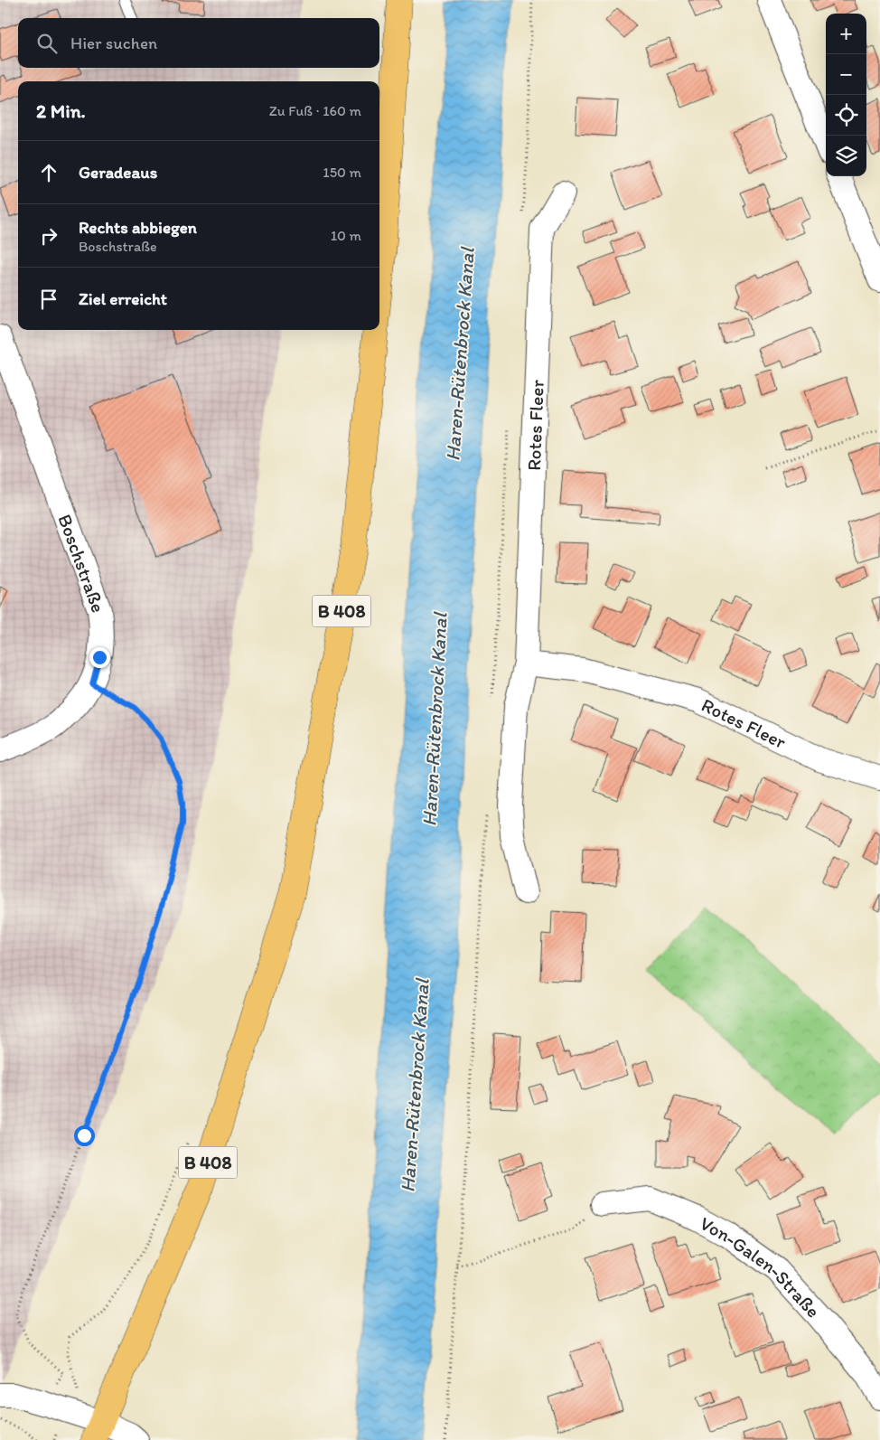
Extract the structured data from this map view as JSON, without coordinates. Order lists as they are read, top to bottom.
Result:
{
  "streets": {
    "main road": ["B 408"],
    "street": ["Rotes Fleer", "Boschstraße", "Von-Galen-Straße"]
  },
  "water": ["Haren-Rütenbrock Kanal"],
  "page": {
    "map_buttons": ["+", "−"],
    "search": "Hier suchen",
    "heading": ["2 Min.", "Zu Fuß · 160 m"],
    "list": [
      ["Geradeaus", "150 m"],
      ["Rechts abbiegen", "Boschstraße", "10 m"],
      "Ziel erreicht"
    ]
  }
}
